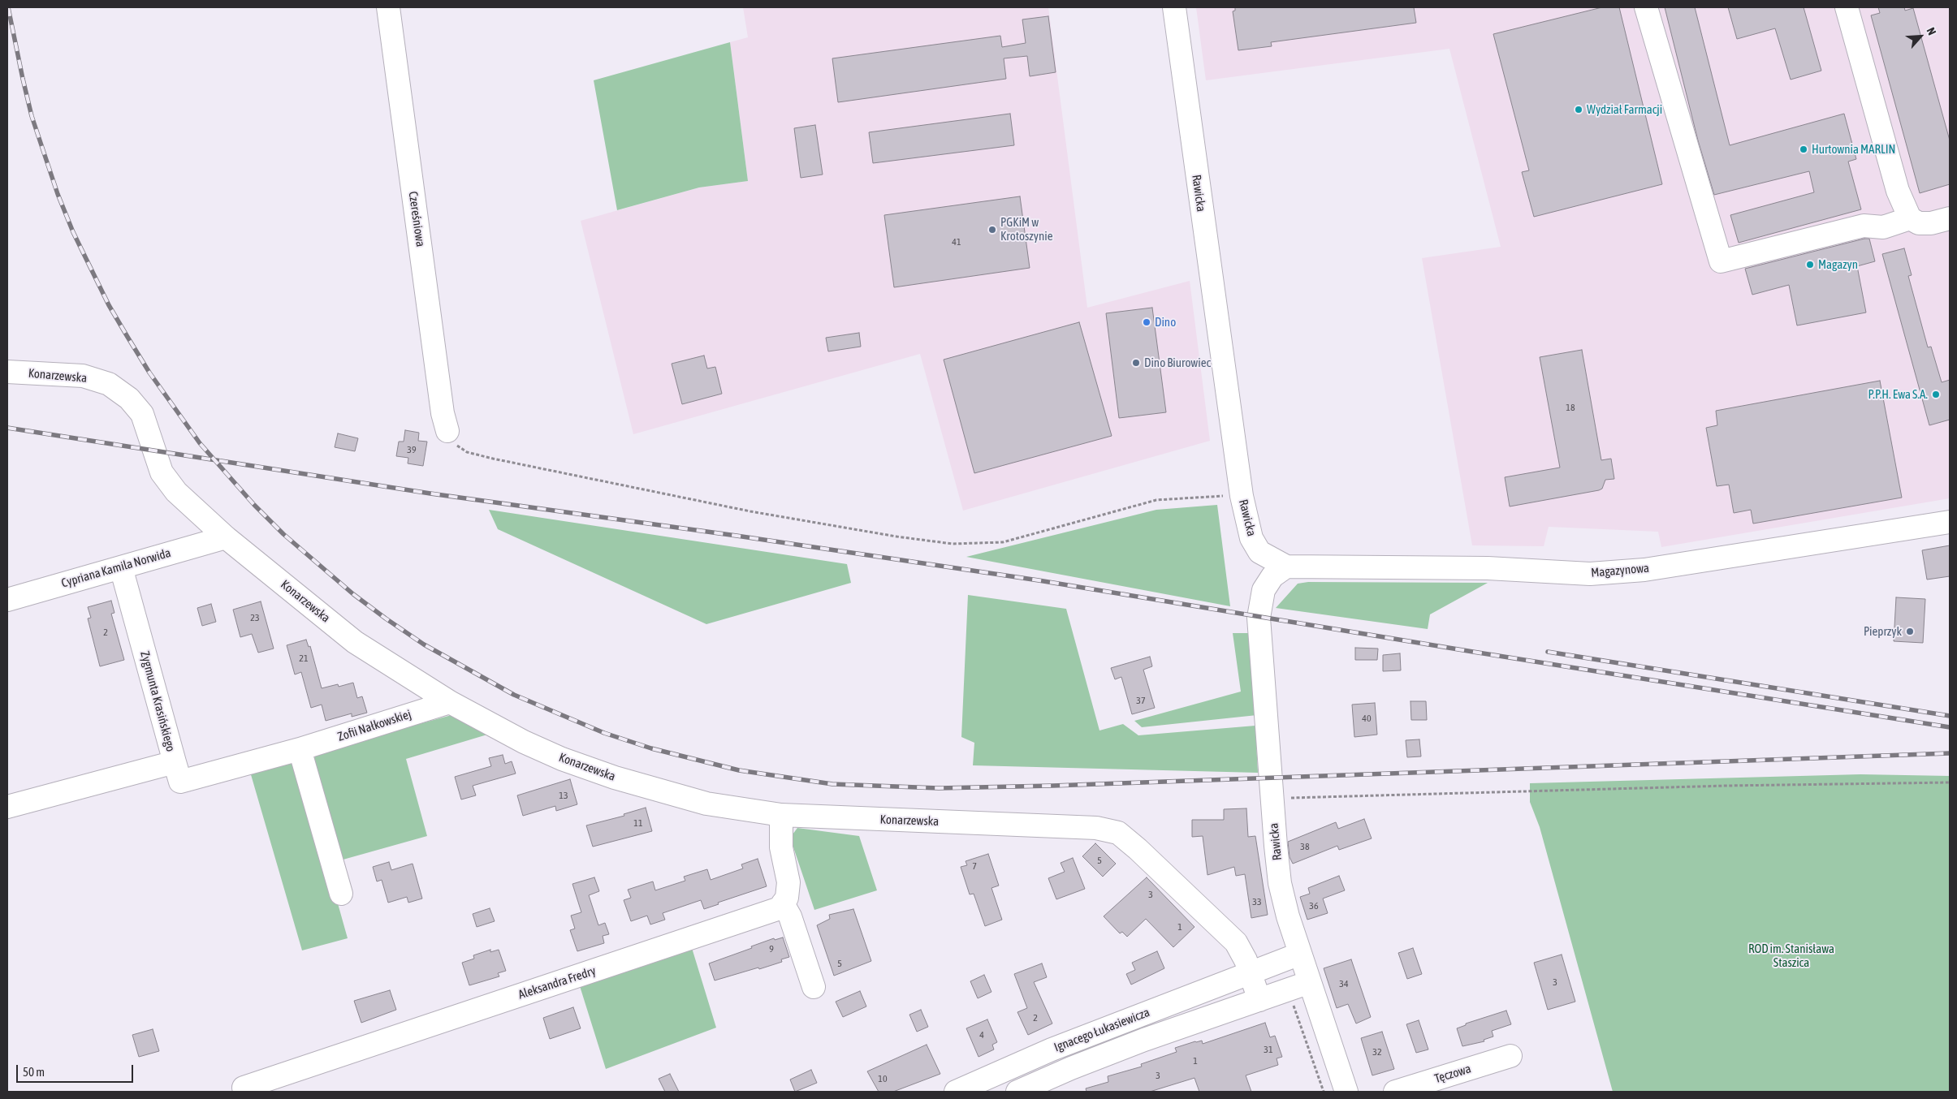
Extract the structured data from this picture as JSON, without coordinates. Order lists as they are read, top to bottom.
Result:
{
  "streets": {
    "street": [
      "Rawicka",
      "Czereśniowa",
      "Konarzewska",
      "Cypriana Kamila Norwida",
      "Magazynowa",
      "Zygmunta Krasińskiego",
      "Zofii Nałkowskiej",
      "Aleksandra Fredry",
      "Ignacego Łukasiewicza",
      "Tęczowa"
    ]
  },
  "crossings": [
    ["Rawicka", "Magazynowa"],
    ["Rawicka", "Ignacego Łukasiewicza"],
    ["Konarzewska", "Cypriana Kamila Norwida"],
    ["Konarzewska", "Zofii Nałkowskiej"],
    ["Konarzewska", "Ignacego Łukasiewicza"],
    ["Cypriana Kamila Norwida", "Zygmunta Krasińskiego"],
    ["Zygmunta Krasińskiego", "Zofii Nałkowskiej"]
  ],
  "parks": ["ROD im. Stanisława Staszica"],
  "places": [
    "Wydział Farmacji",
    "Hurtownia MARLIN",
    "PGKiM w Krotoszynie",
    "Magazyn",
    "Dino",
    "Dino Biurowiec",
    "P.P.H. Ewa S.A.",
    "Pieprzyk"
  ],
  "house_numbers": [
    "41",
    "18",
    "39",
    "23",
    "2",
    "21",
    "37",
    "40",
    "13",
    "11",
    "38",
    "5",
    "7",
    "3",
    "33",
    "36",
    "1",
    "9",
    "5",
    "3",
    "34",
    "2",
    "4",
    "31",
    "32",
    "1",
    "3",
    "10"
  ],
  "scale_bar": "50 m",
  "north": "top right"
}
